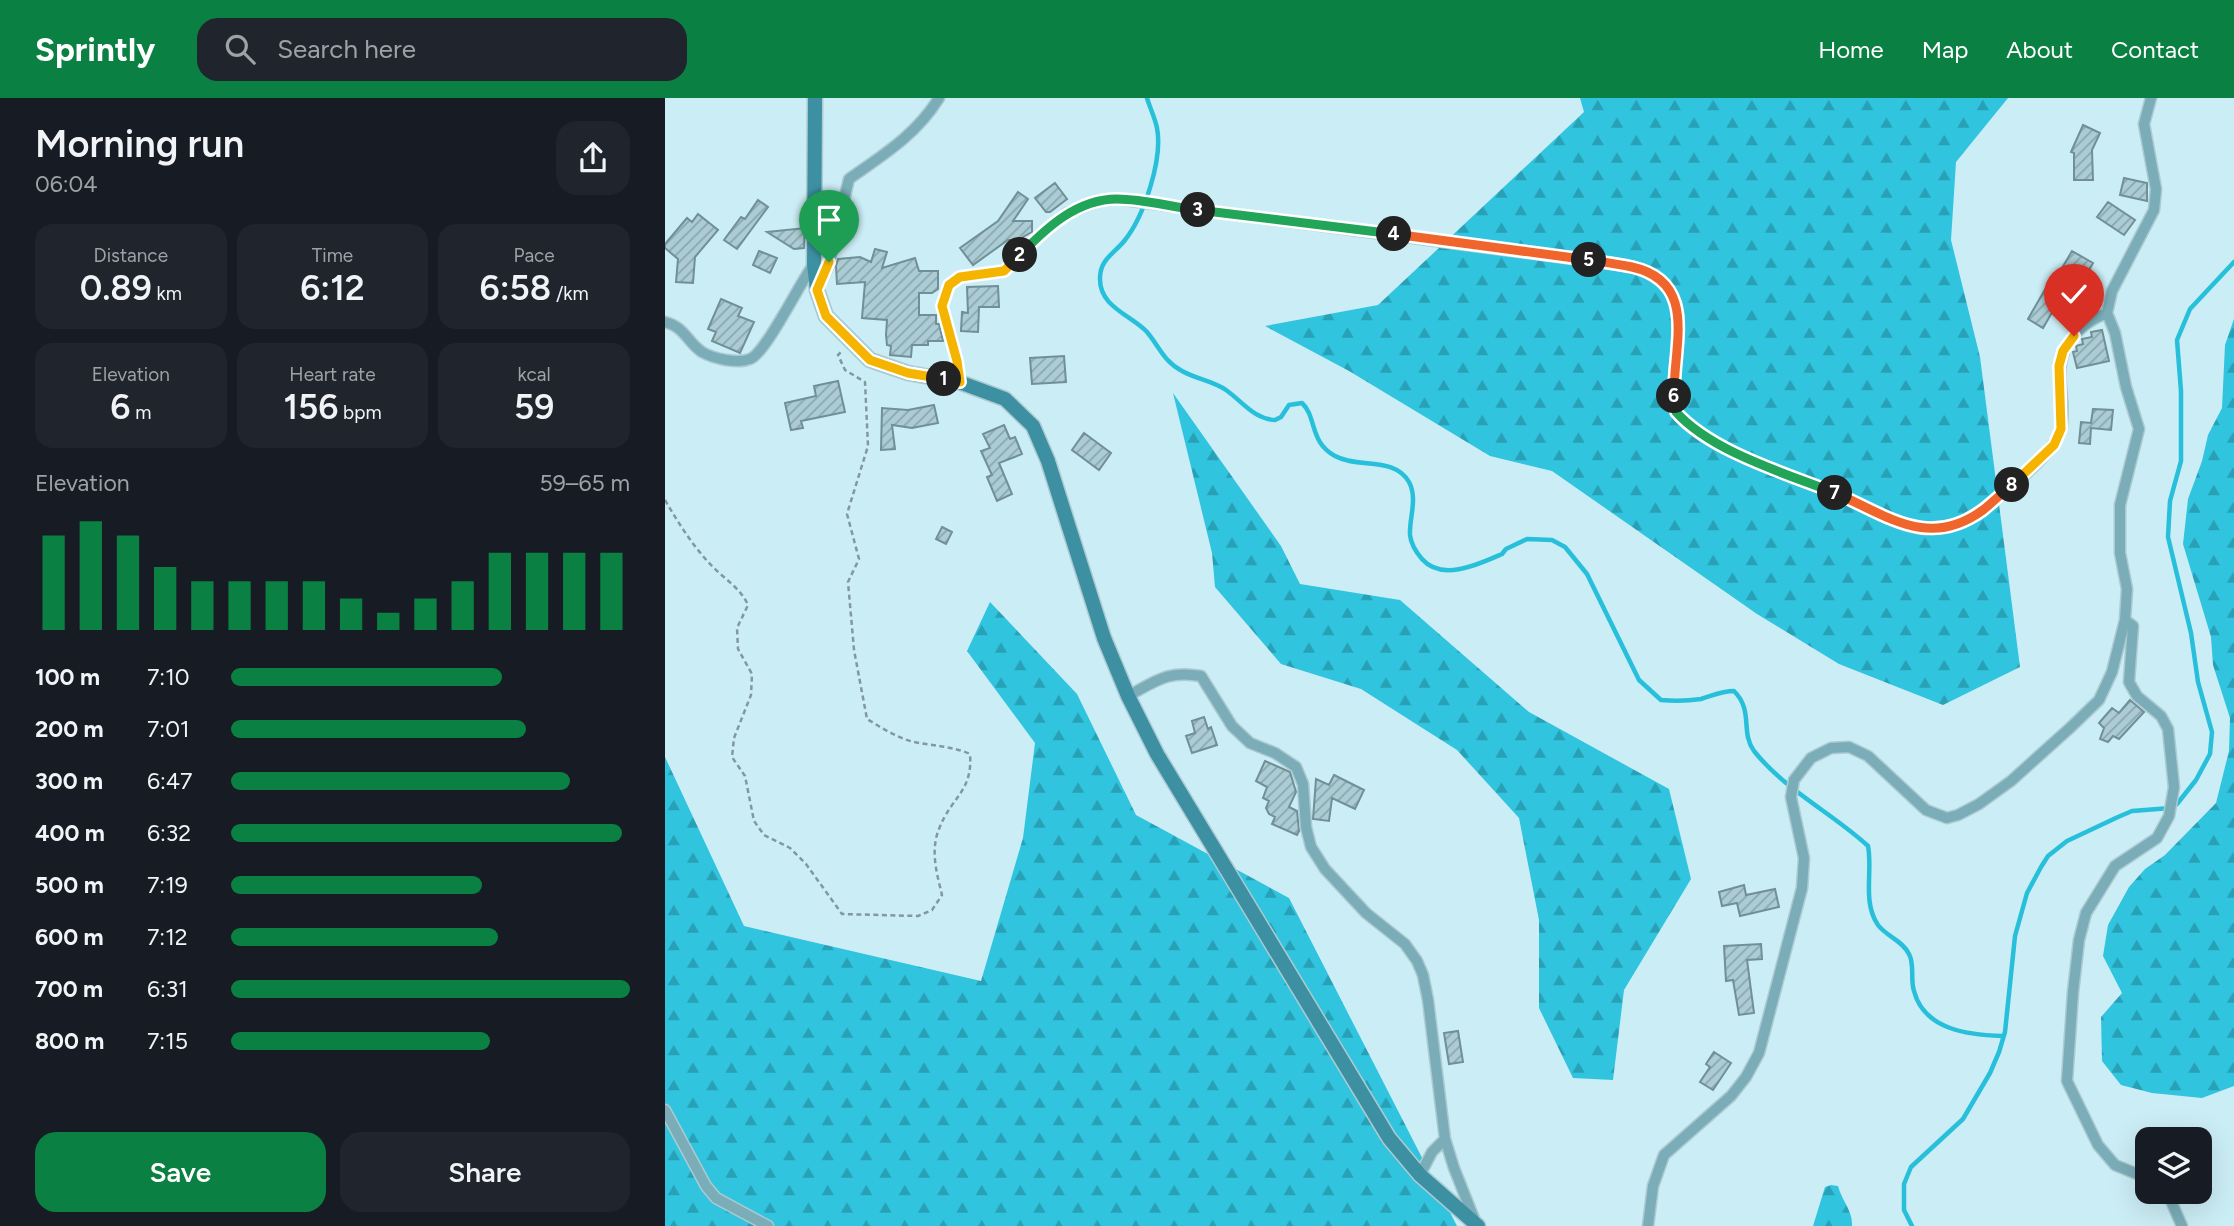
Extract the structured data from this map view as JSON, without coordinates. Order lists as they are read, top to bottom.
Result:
{
  "page": {
    "header": "Sprintly",
    "search": "Search here",
    "nav": [
      "Home",
      "Map",
      "About",
      "Contact"
    ],
    "heading": ["Morning run", "06:04"],
    "pins": [
      "3",
      "4",
      "2",
      "5",
      "1",
      "6",
      "8",
      "7"
    ],
    "stats": [
      ["Distance", "0.89 km"],
      ["Time", "6:12"],
      ["Pace", "6:58 /km"],
      ["Elevation", "6 m"],
      ["Heart rate", "156 bpm"],
      ["kcal", "59"]
    ],
    "chart": ["Elevation", "59–65 m"],
    "list": [
      {
        "name": "100 m",
        "note": "7:10"
      },
      {
        "name": "200 m",
        "note": "7:01"
      },
      {
        "name": "300 m",
        "note": "6:47"
      },
      {
        "name": "400 m",
        "note": "6:32"
      },
      {
        "name": "500 m",
        "note": "7:19"
      },
      {
        "name": "600 m",
        "note": "7:12"
      },
      {
        "name": "700 m",
        "note": "6:31"
      },
      {
        "name": "800 m",
        "note": "7:15"
      }
    ],
    "buttons": ["Save", "Share"]
  }
}
